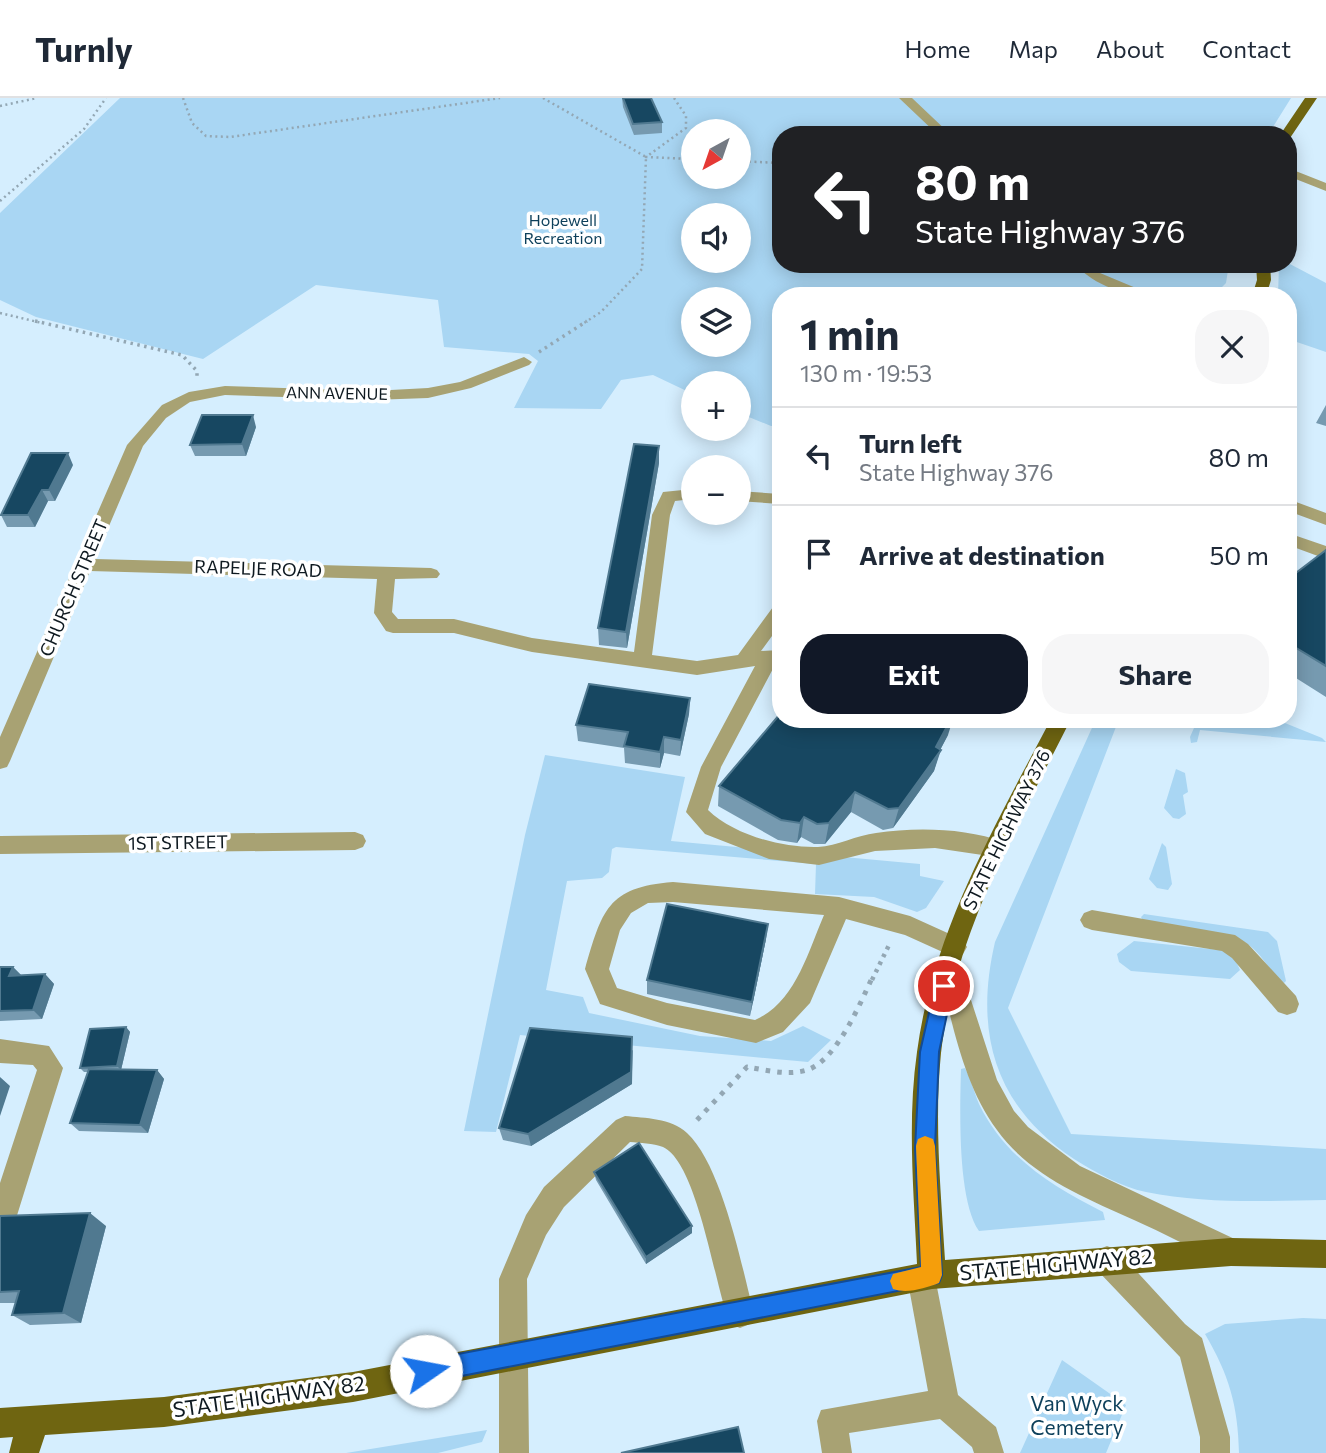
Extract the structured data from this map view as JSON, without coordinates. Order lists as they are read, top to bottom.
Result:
{
  "streets": {
    "main road": ["STATE HIGHWAY 376", "STATE HIGHWAY 82"],
    "street": [
      "ANN AVENUE",
      "RAPELJE ROAD",
      "CHURCH STREET",
      "1ST STREET"
    ]
  },
  "crossings": [
    ["ANN AVENUE", "CHURCH STREET"],
    ["RAPELJE ROAD", "CHURCH STREET"],
    ["STATE HIGHWAY 376", "STATE HIGHWAY 82"]
  ],
  "parks": ["Hopewell Recreation", "Van Wyck Cemetery"],
  "north": "bottom left",
  "page": {
    "header": "Turnly",
    "nav": [
      "Home",
      "Map",
      "About",
      "Contact"
    ],
    "map_buttons": ["+", "−"],
    "turn": ["80 m", "State Highway 376"],
    "heading": ["1 min", "130 m · 19:53"],
    "list": [
      {
        "name": "Turn left",
        "note": "State Highway 376",
        "value": "80 m"
      },
      {
        "name": "Arrive at destination",
        "value": "50 m"
      }
    ],
    "buttons": ["Exit", "Share"]
  }
}
